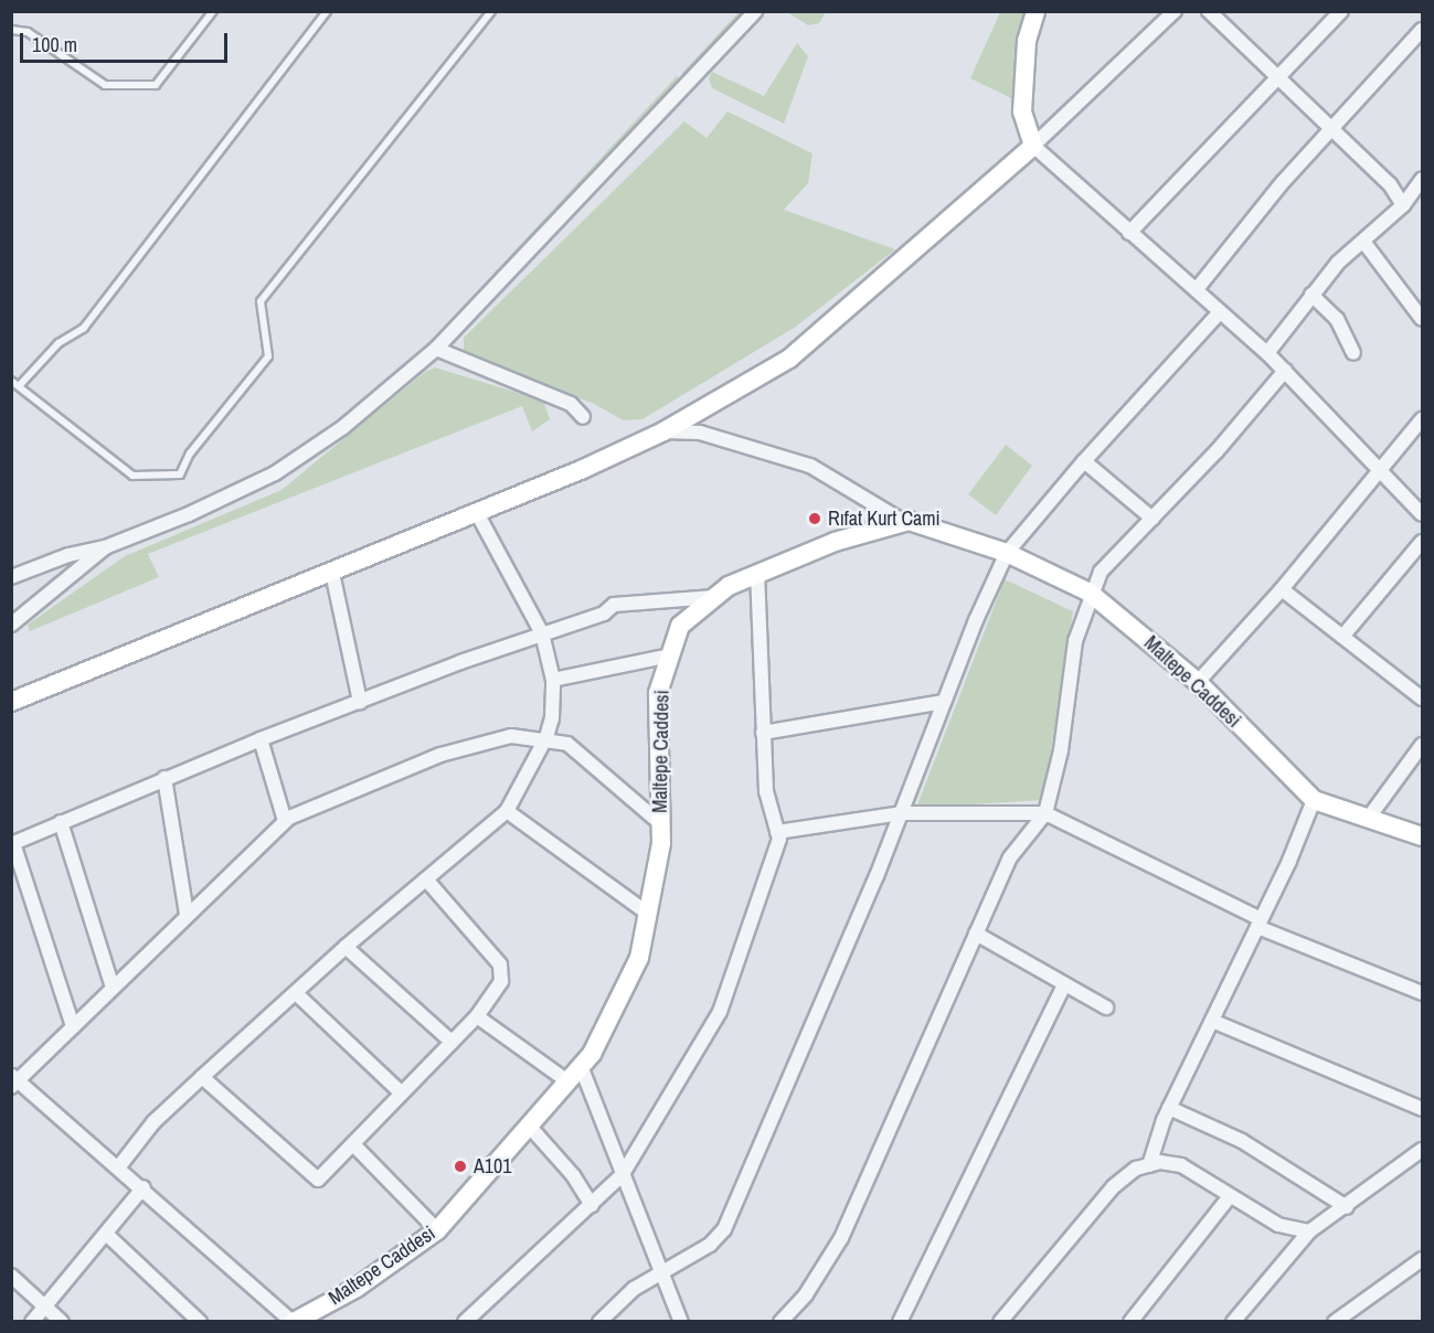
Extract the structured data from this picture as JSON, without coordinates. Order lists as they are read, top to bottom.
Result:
{
  "streets": {
    "street": ["Maltepe Caddesi"]
  },
  "places": ["Rıfat Kurt Cami", "A101"],
  "scale_bar": "100 m"
}
